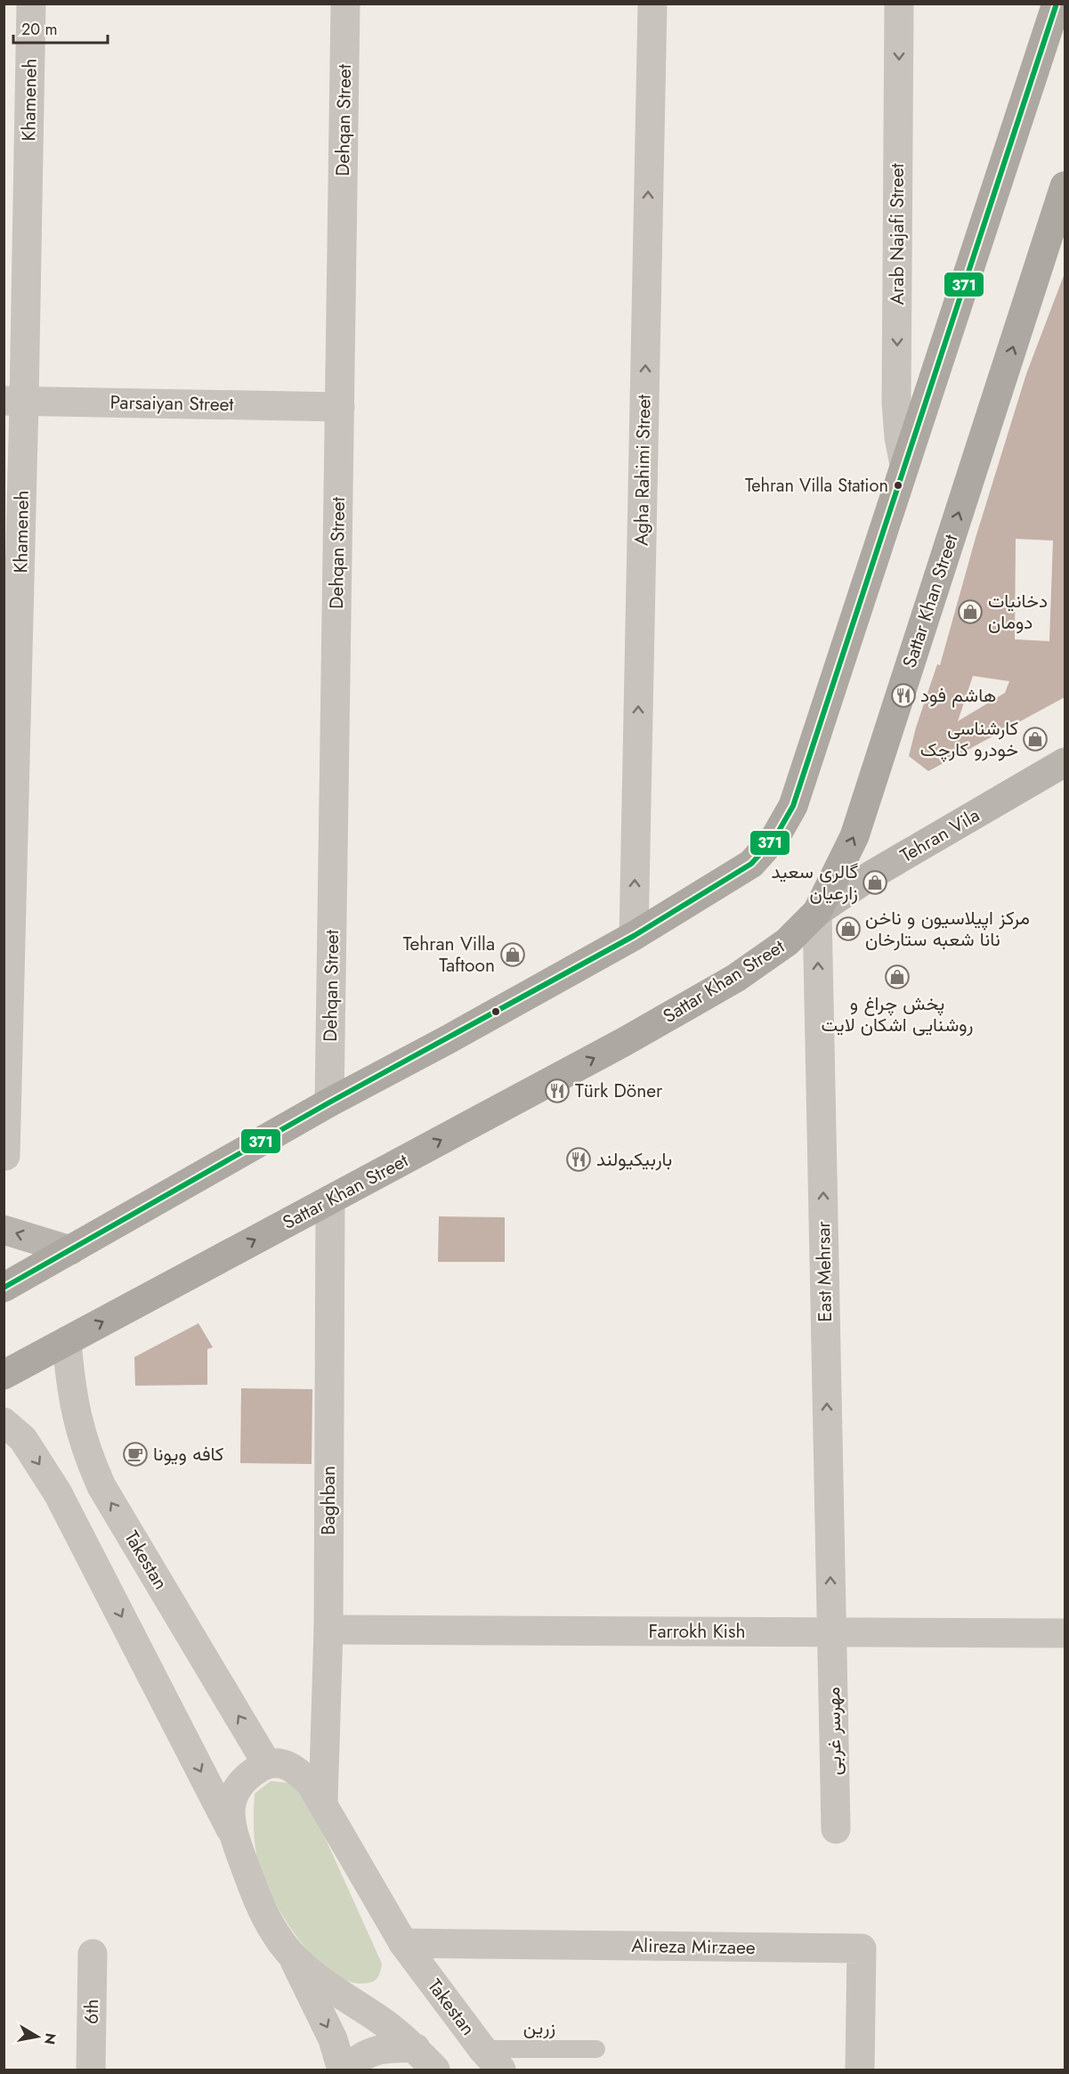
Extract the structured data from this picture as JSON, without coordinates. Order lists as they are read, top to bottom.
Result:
{
  "streets": {
    "main road": ["Sattar Khan Street", "Tehran Vila"],
    "street": [
      "Khameneh",
      "Dehqan Street",
      "Arab Najafi Street",
      "Parsaiyan Street",
      "Agha Rahimi Street",
      "East Mehrsar",
      "Baghban",
      "Takestan",
      "Farrokh Kish",
      "مهرسر غربی",
      "Alireza Mirzaee",
      "6th"
    ],
    "lane": ["زرین"]
  },
  "crossings": [
    ["Khameneh", "Parsaiyan Street"],
    ["Dehqan Street", "Parsaiyan Street"],
    ["Sattar Khan Street", "Tehran Vila"],
    ["Sattar Khan Street", "East Mehrsar"],
    ["Sattar Khan Street", "Baghban"],
    ["Sattar Khan Street", "Takestan"],
    ["Tehran Vila", "East Mehrsar"],
    ["East Mehrsar", "Farrokh Kish"],
    ["East Mehrsar", "مهرسر غربی"],
    ["Baghban", "Takestan"],
    ["Baghban", "Farrokh Kish"],
    ["Takestan", "Alireza Mirzaee"],
    ["Takestan", "زرین"],
    ["Farrokh Kish", "مهرسر غربی"]
  ],
  "one_way": ["Arab Najafi Street", "Agha Rahimi Street", "East Mehrsar"],
  "places": {
    "other": ["Tehran Villa Station"],
    "shop": [
      "دخانیات دومان",
      "کارشناسی خودرو کارچک",
      "گالری سعید زارعیان",
      "مرکز اپیلاسیون و ناخن نانا شعبه ستارخان",
      "Tehran Villa Taftoon",
      "پخش چراغ و روشنایی اشکان لایت"
    ],
    "restaurant": ["هاشم فود", "Türk Döner", "باربیکیولند"],
    "cafe": ["کافه ویونا"]
  },
  "lines": ["transit line 371"],
  "scale_bar": "20 m",
  "north": "right"
}
